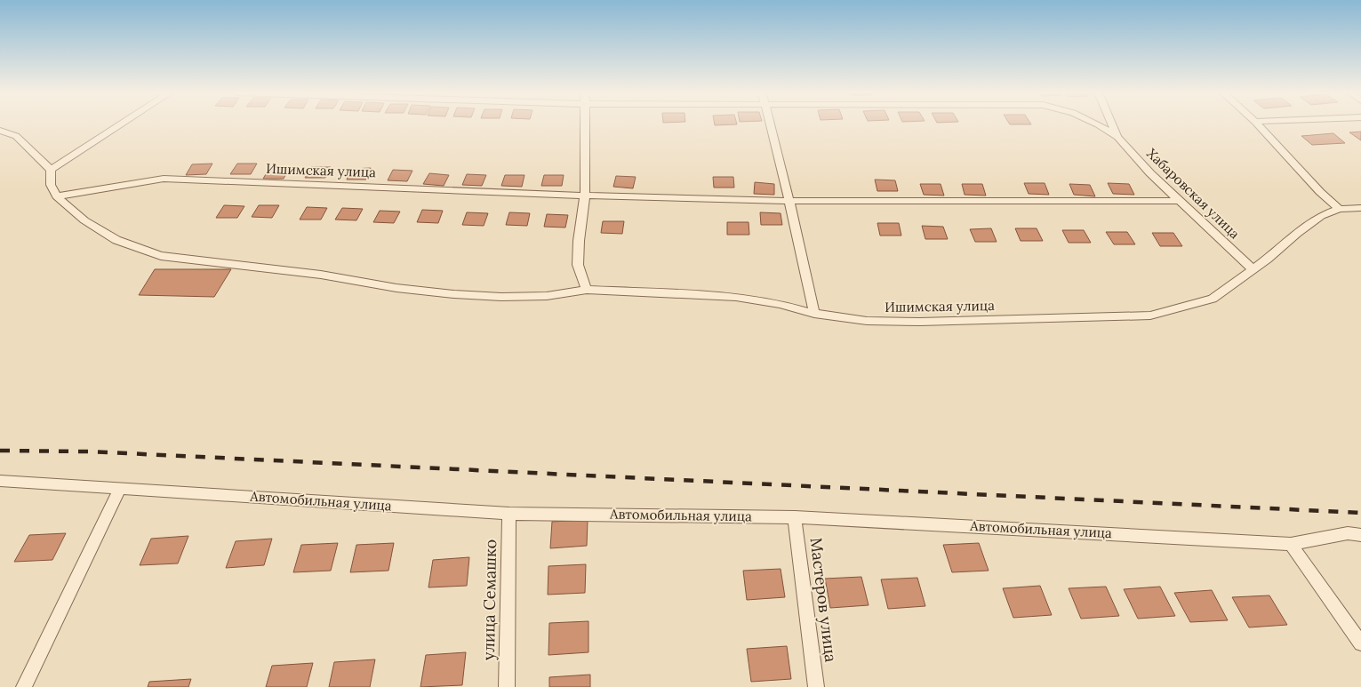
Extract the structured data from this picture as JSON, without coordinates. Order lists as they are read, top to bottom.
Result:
{
  "streets": {
    "street": [
      "Ишимская улица",
      "Хабаровская улица",
      "Автомобильная улица",
      "улица Семашко",
      "Мастеров улица"
    ]
  },
  "crossings": [
    ["Ишимская улица", "Хабаровская улица"],
    ["Автомобильная улица", "улица Семашко"],
    ["Автомобильная улица", "Мастеров улица"]
  ]
}
